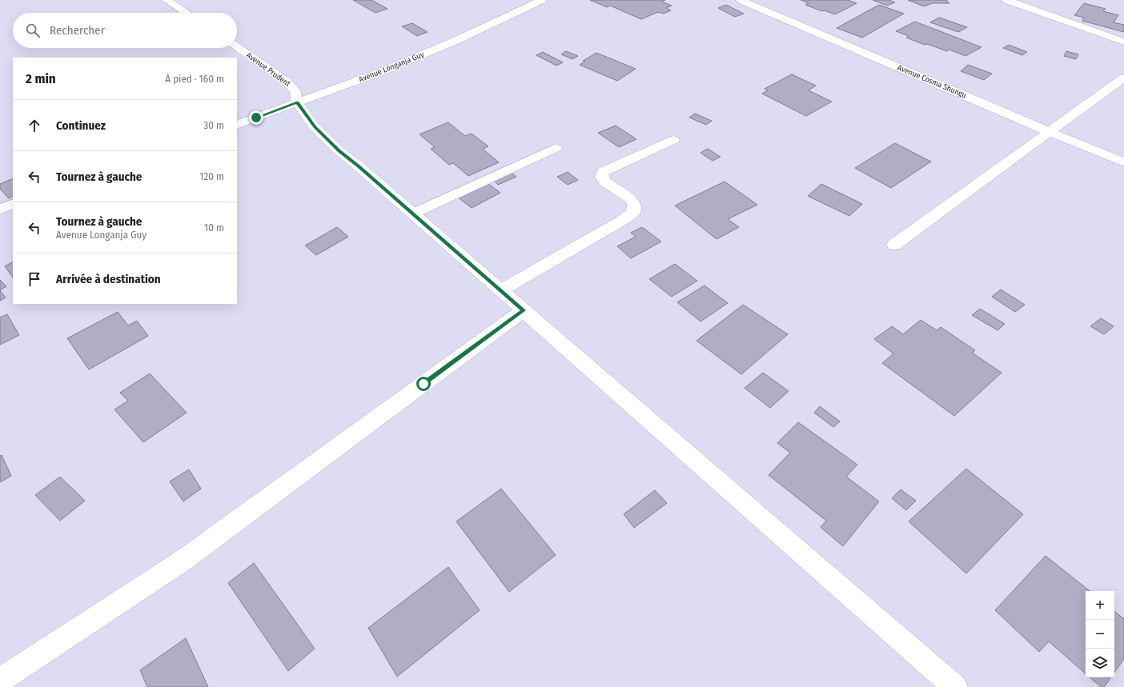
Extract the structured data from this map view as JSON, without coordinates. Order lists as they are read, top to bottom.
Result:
{
  "streets": {
    "street": ["Avenue Longanja Guy", "Avenue Prudent", "Avenue Cosma Shungu"]
  },
  "crossings": [
    ["Avenue Longanja Guy", "Avenue Prudent"]
  ],
  "page": {
    "search": "Rechercher",
    "heading": ["2 min", "À pied · 160 m"],
    "list": [
      ["Continuez", "30 m"],
      ["Tournez à gauche", "120 m"],
      ["Tournez à gauche", "Avenue Longanja Guy", "10 m"],
      "Arrivée à destination"
    ],
    "map_buttons": ["+", "−"]
  }
}
